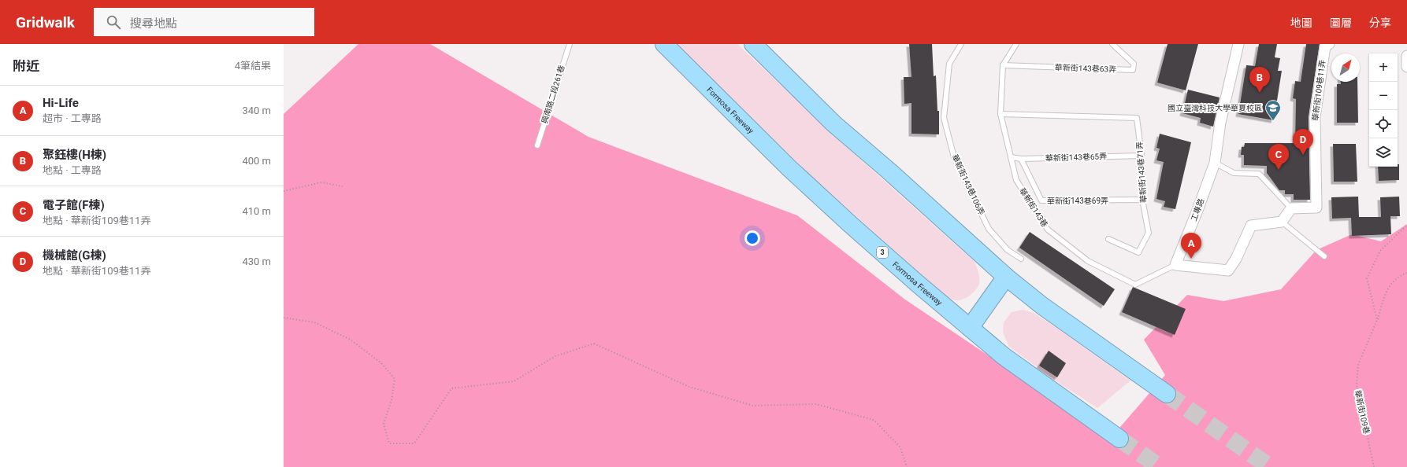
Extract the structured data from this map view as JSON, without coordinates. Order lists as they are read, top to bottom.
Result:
{
  "streets": {
    "highway": ["Formosa Freeway", "3"],
    "street": ["華新街109巷11弄", "工專路"],
    "lane": [
      "華新街143巷63弄",
      "興南路二段261巷",
      "華新街143巷65弄",
      "華新街143巷71弄",
      "華新街143巷106弄",
      "華新街143巷69弄",
      "華新街143巷"
    ],
    "path": ["華新街109巷"]
  },
  "crossings": [
    ["華新街143巷63弄", "華新街143巷"],
    ["華新街143巷65弄", "華新街143巷71弄"],
    ["華新街143巷65弄", "華新街143巷69弄"],
    ["華新街143巷65弄", "華新街143巷"],
    ["華新街143巷71弄", "華新街143巷69弄"],
    ["華新街143巷71弄", "華新街143巷"],
    ["華新街143巷", "工專路"]
  ],
  "places": {
    "school or university": ["國立臺灣科技大學華夏校區"]
  },
  "north": "top right",
  "page": {
    "header": "Gridwalk",
    "search": "搜尋地點",
    "nav": ["地圖", "圖層", "分享"],
    "heading": ["附近", "4筆結果"],
    "map_buttons": ["+", "−"],
    "pins": [
      "B",
      "D",
      "C",
      "A"
    ],
    "list": [
      {
        "mark": "A",
        "name": "Hi-Life",
        "note": "超市 · 工專路",
        "value": "340 m"
      },
      {
        "mark": "B",
        "name": "聚鈺樓(H棟)",
        "note": "地點 · 工專路",
        "value": "400 m"
      },
      {
        "mark": "C",
        "name": "電子館(F棟)",
        "note": "地點 · 華新街109巷11弄",
        "value": "410 m"
      },
      {
        "mark": "D",
        "name": "機械館(G棟)",
        "note": "地點 · 華新街109巷11弄",
        "value": "430 m"
      }
    ]
  }
}
